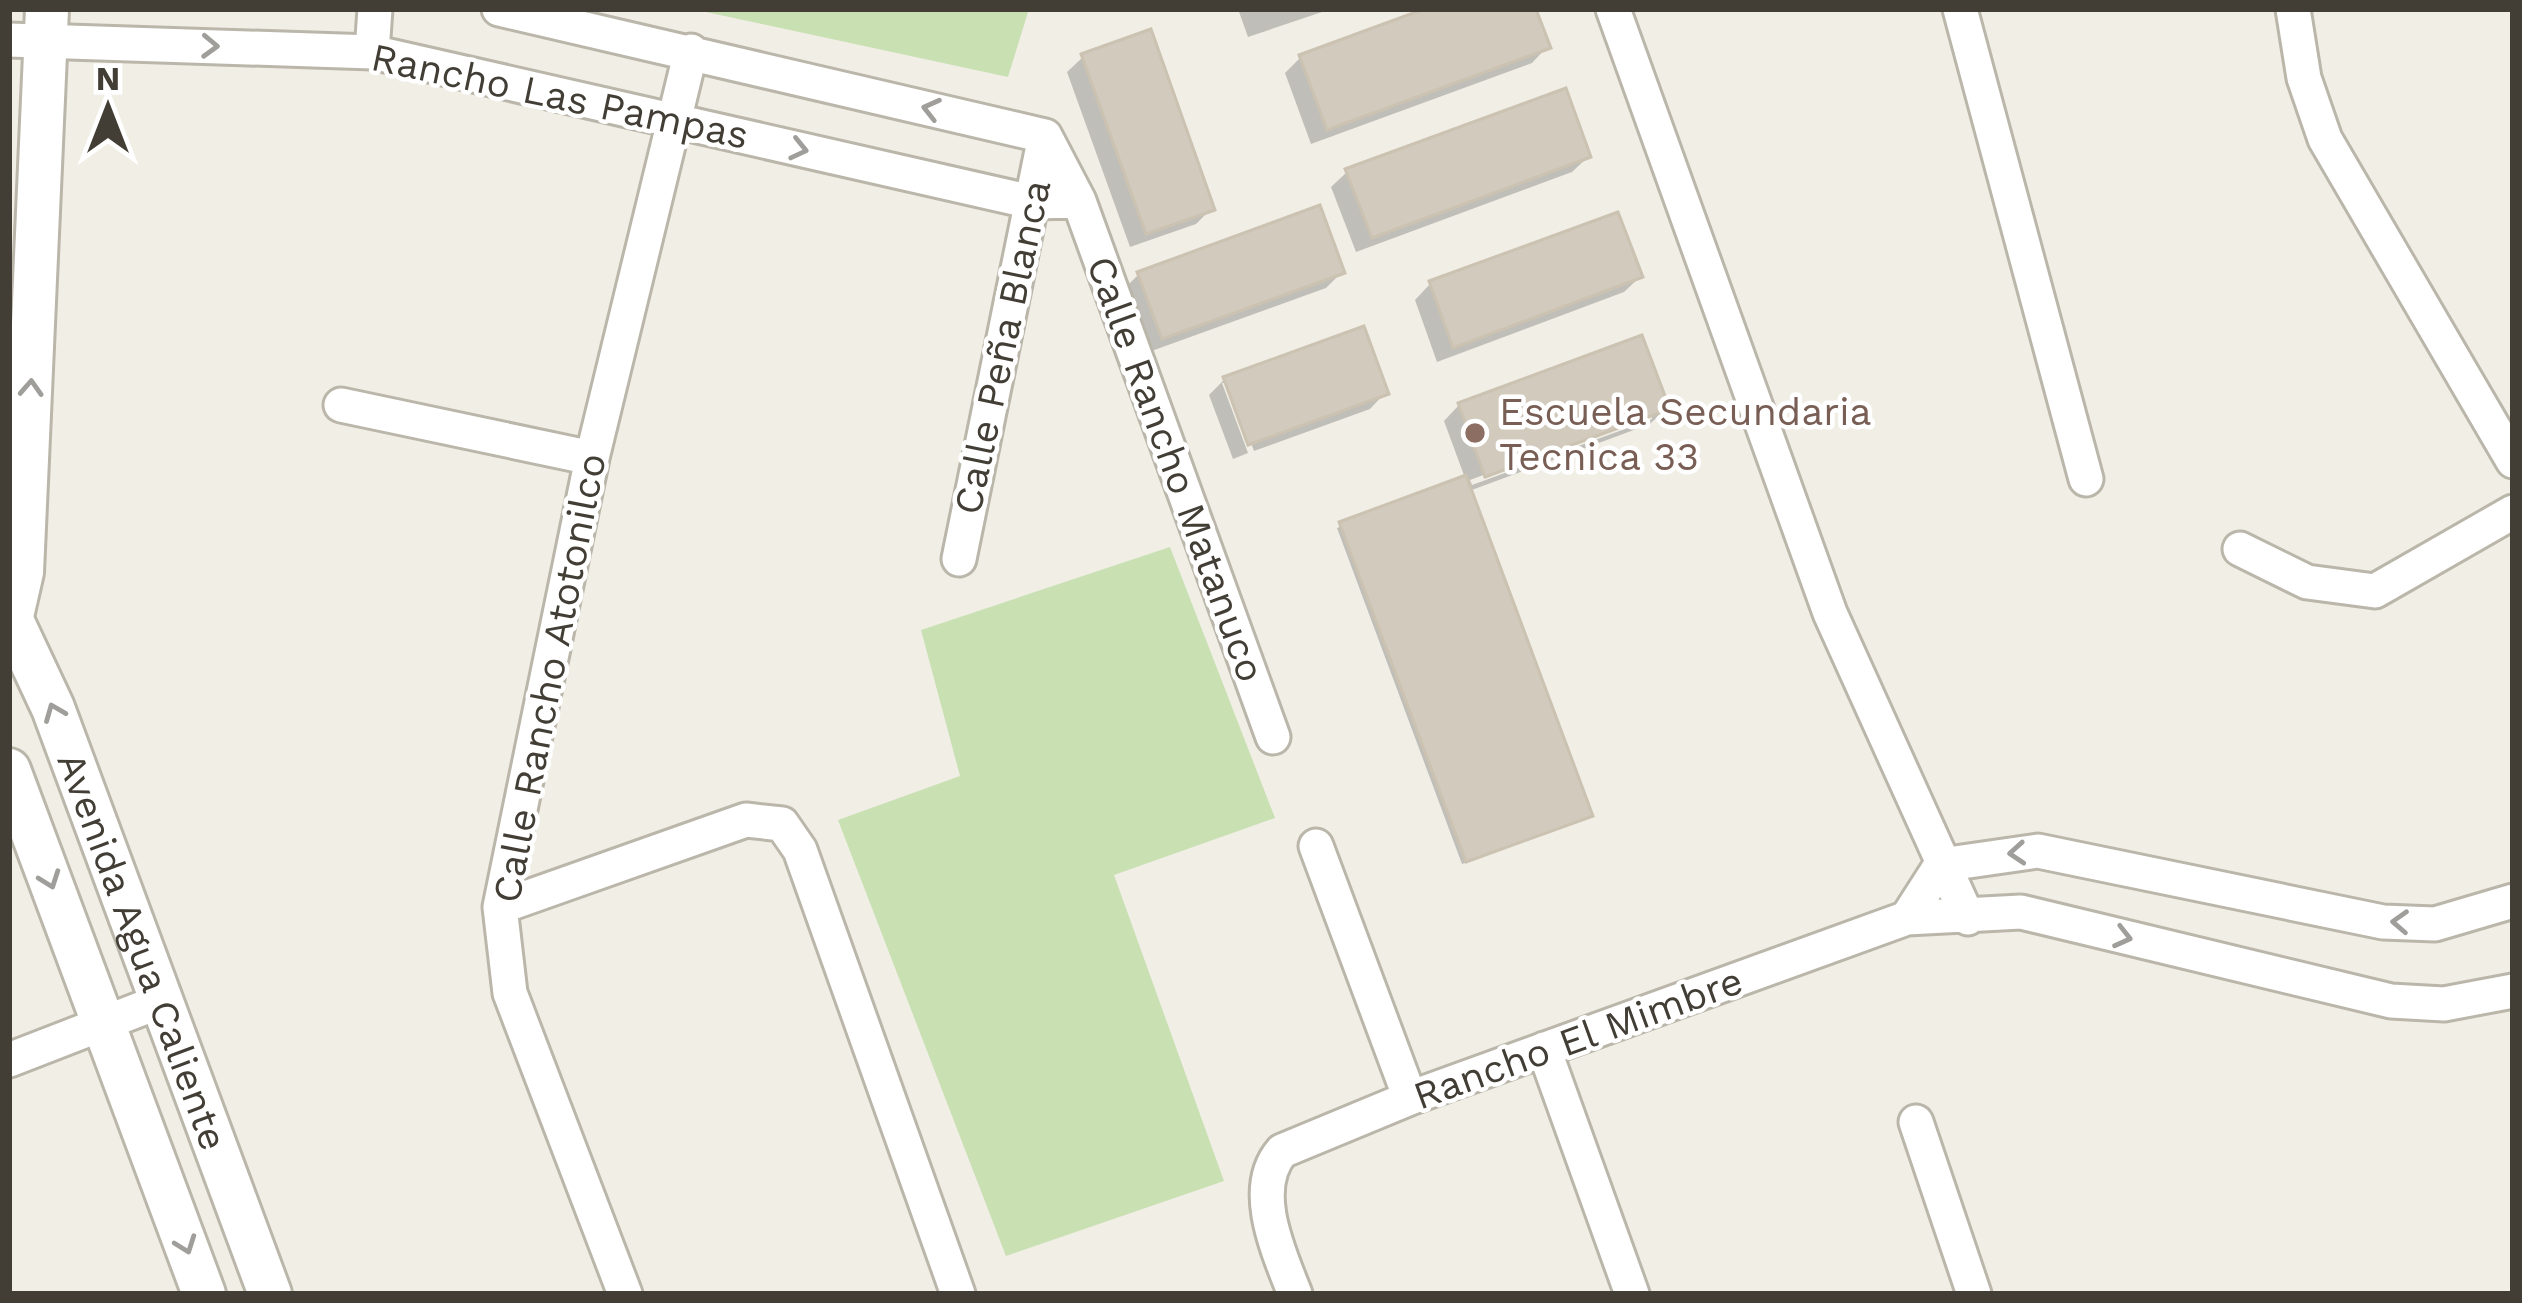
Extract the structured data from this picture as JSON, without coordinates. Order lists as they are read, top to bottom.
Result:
{
  "streets": {
    "street": [
      "Rancho Las Pampas",
      "Calle Peña Blanca",
      "Calle Rancho Matanuco",
      "Calle Rancho Atotonilco",
      "Avenida Agua Caliente",
      "Rancho El Mimbre"
    ]
  },
  "crossings": [
    ["Rancho Las Pampas", "Calle Peña Blanca"],
    ["Rancho Las Pampas", "Calle Rancho Matanuco"],
    ["Rancho Las Pampas", "Calle Rancho Atotonilco"],
    ["Calle Peña Blanca", "Calle Rancho Matanuco"]
  ],
  "places": ["Escuela Secundaria Tecnica 33"],
  "north": "top"
}
